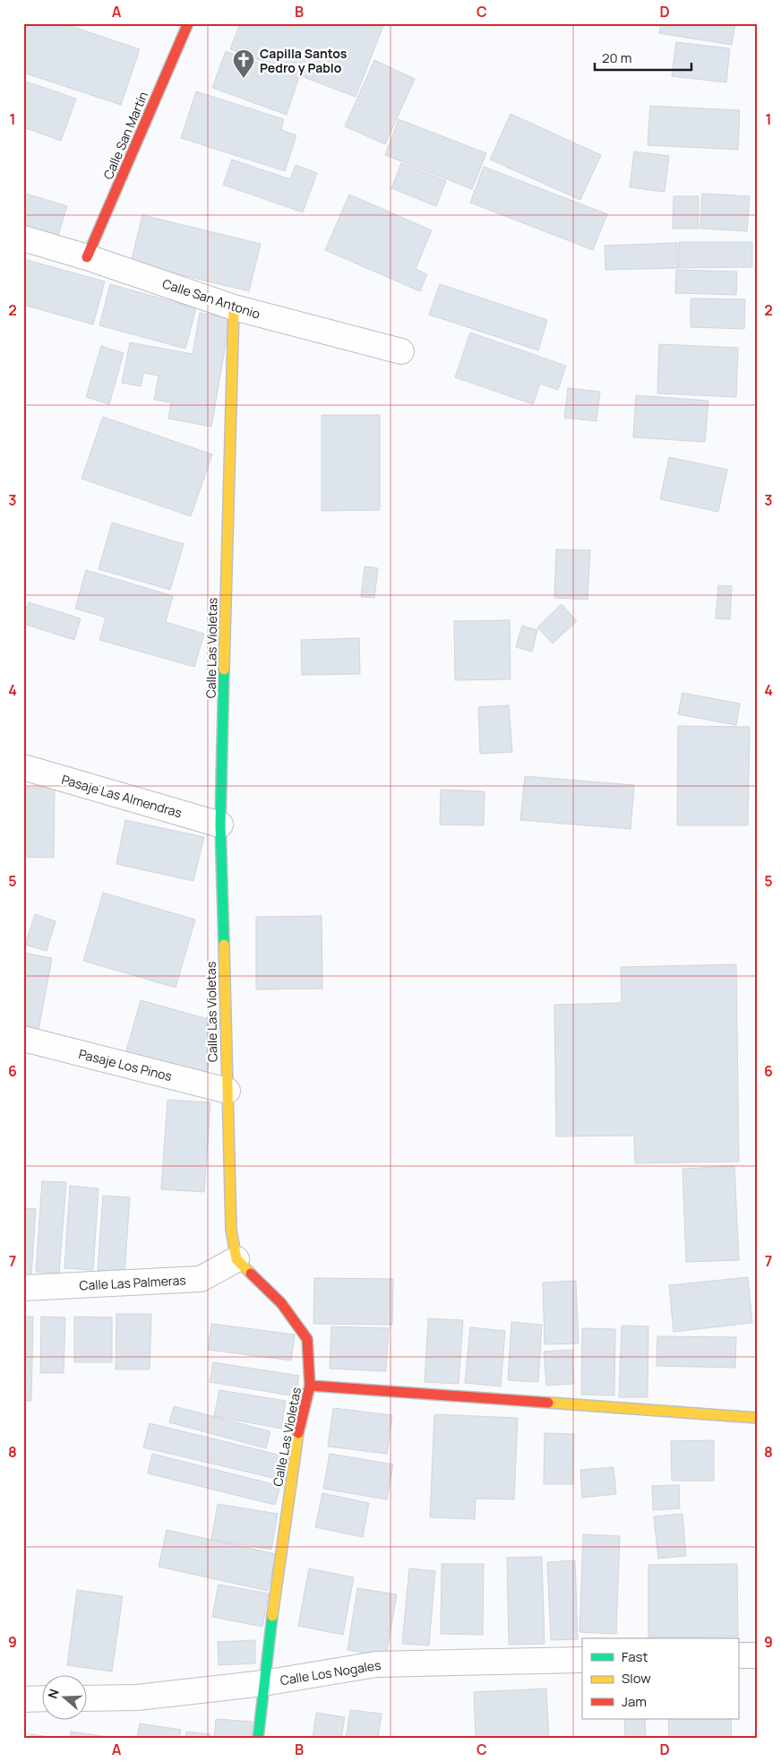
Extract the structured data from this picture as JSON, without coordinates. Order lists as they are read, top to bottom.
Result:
{
  "streets": {
    "street": [
      "Calle San Martín",
      "Calle San Antonio",
      "Calle Las Violetas",
      "Pasaje Las Almendras",
      "Pasaje Los Pinos",
      "Calle Las Palmeras",
      "Calle Los Nogales"
    ]
  },
  "crossings": [
    ["Calle San Martín", "Calle San Antonio"],
    ["Calle San Antonio", "Calle Las Violetas"],
    ["Calle Las Violetas", "Pasaje Las Almendras"],
    ["Calle Las Violetas", "Pasaje Los Pinos"],
    ["Calle Las Violetas", "Calle Las Palmeras"],
    ["Calle Las Violetas", "Calle Los Nogales"]
  ],
  "places": {
    "church": ["Capilla Santos Pedro y Pablo"]
  },
  "legend": ["Fast", "Slow", "Jam"],
  "scale_bar": "20 m",
  "north": "left",
  "grid": {
    "columns": [
      "A",
      "B",
      "C",
      "D"
    ],
    "rows": [
      "1",
      "2",
      "3",
      "4",
      "5",
      "6",
      "7",
      "8",
      "9"
    ]
  }
}
